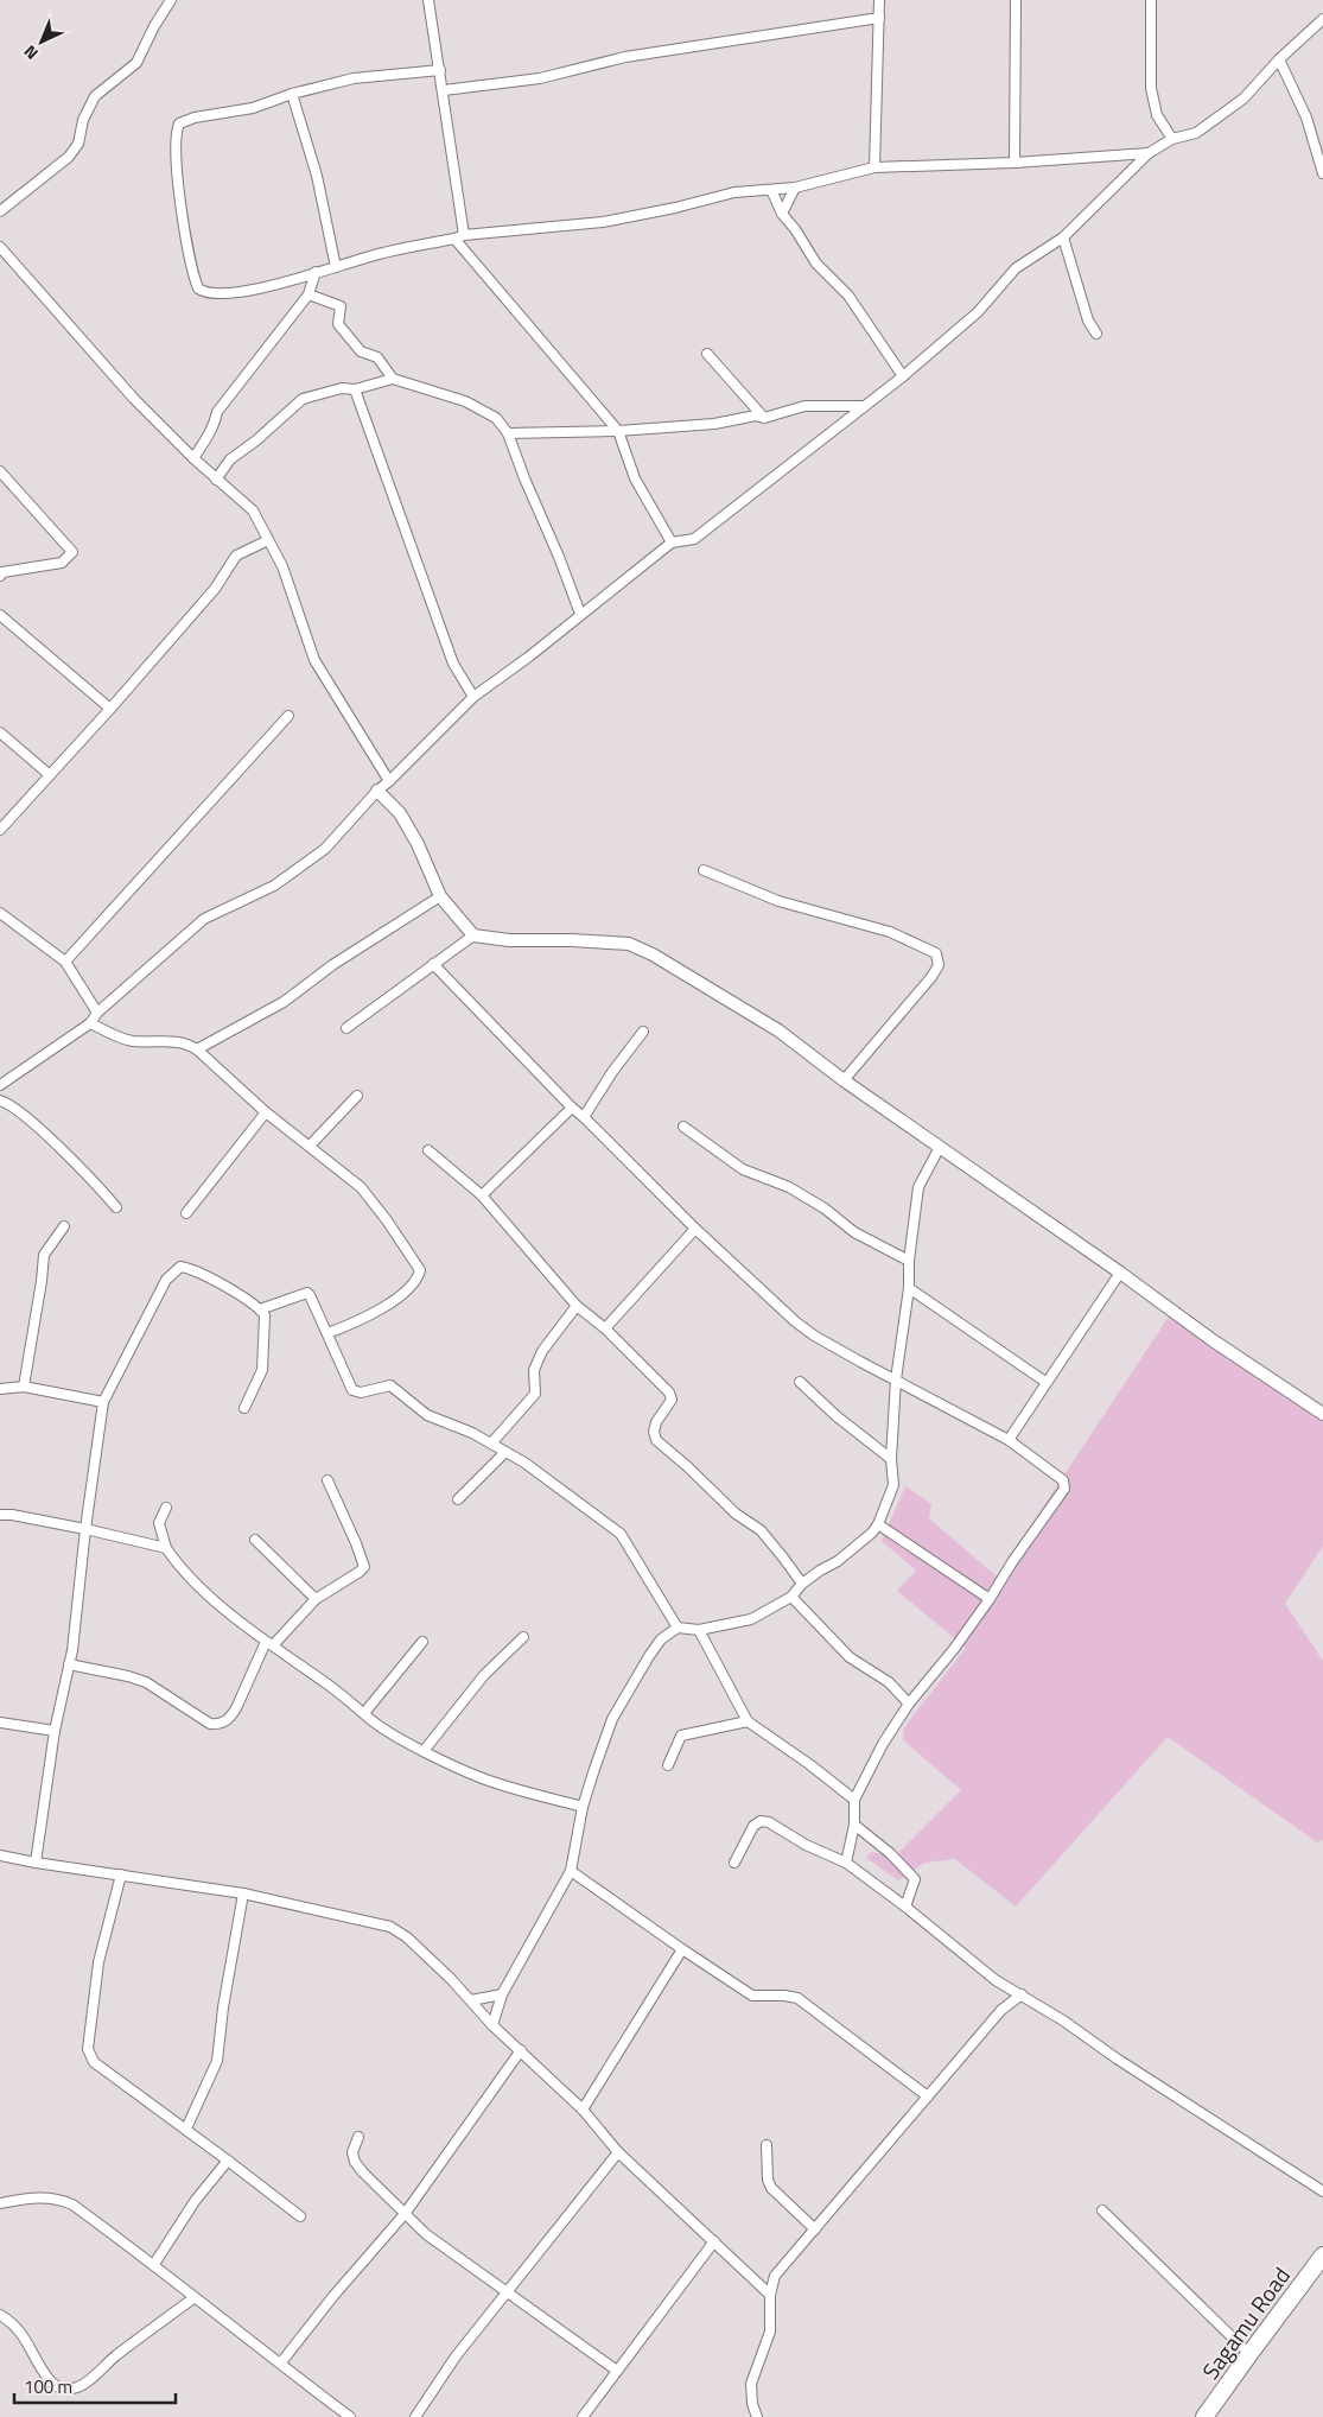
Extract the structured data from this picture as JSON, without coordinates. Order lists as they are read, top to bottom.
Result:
{
  "streets": {
    "highway": ["Sagamu Road"]
  },
  "scale_bar": "100 m",
  "north": "bottom left"
}
